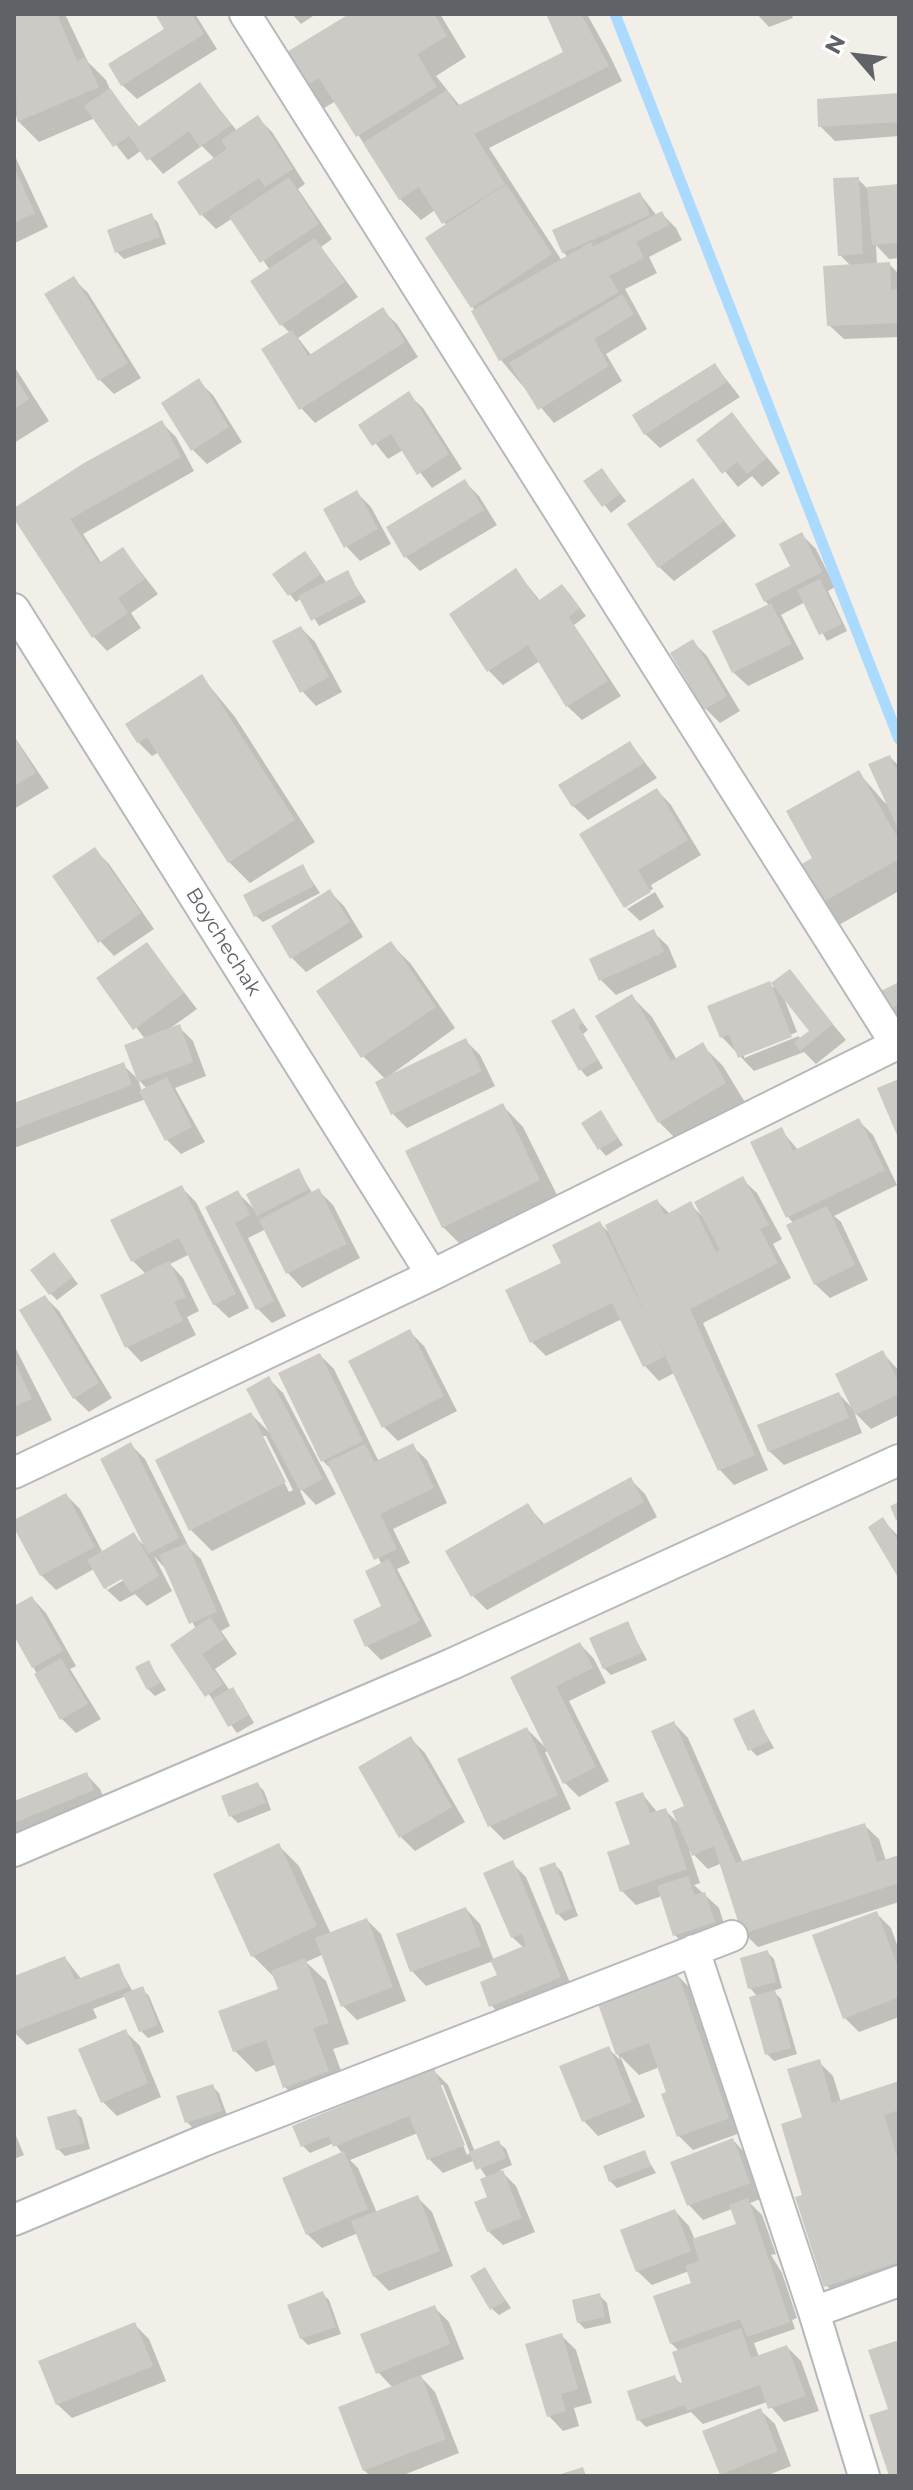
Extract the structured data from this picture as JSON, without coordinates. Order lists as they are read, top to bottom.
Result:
{
  "streets": {
    "street": ["Boychechak"]
  },
  "north": "top left"
}
